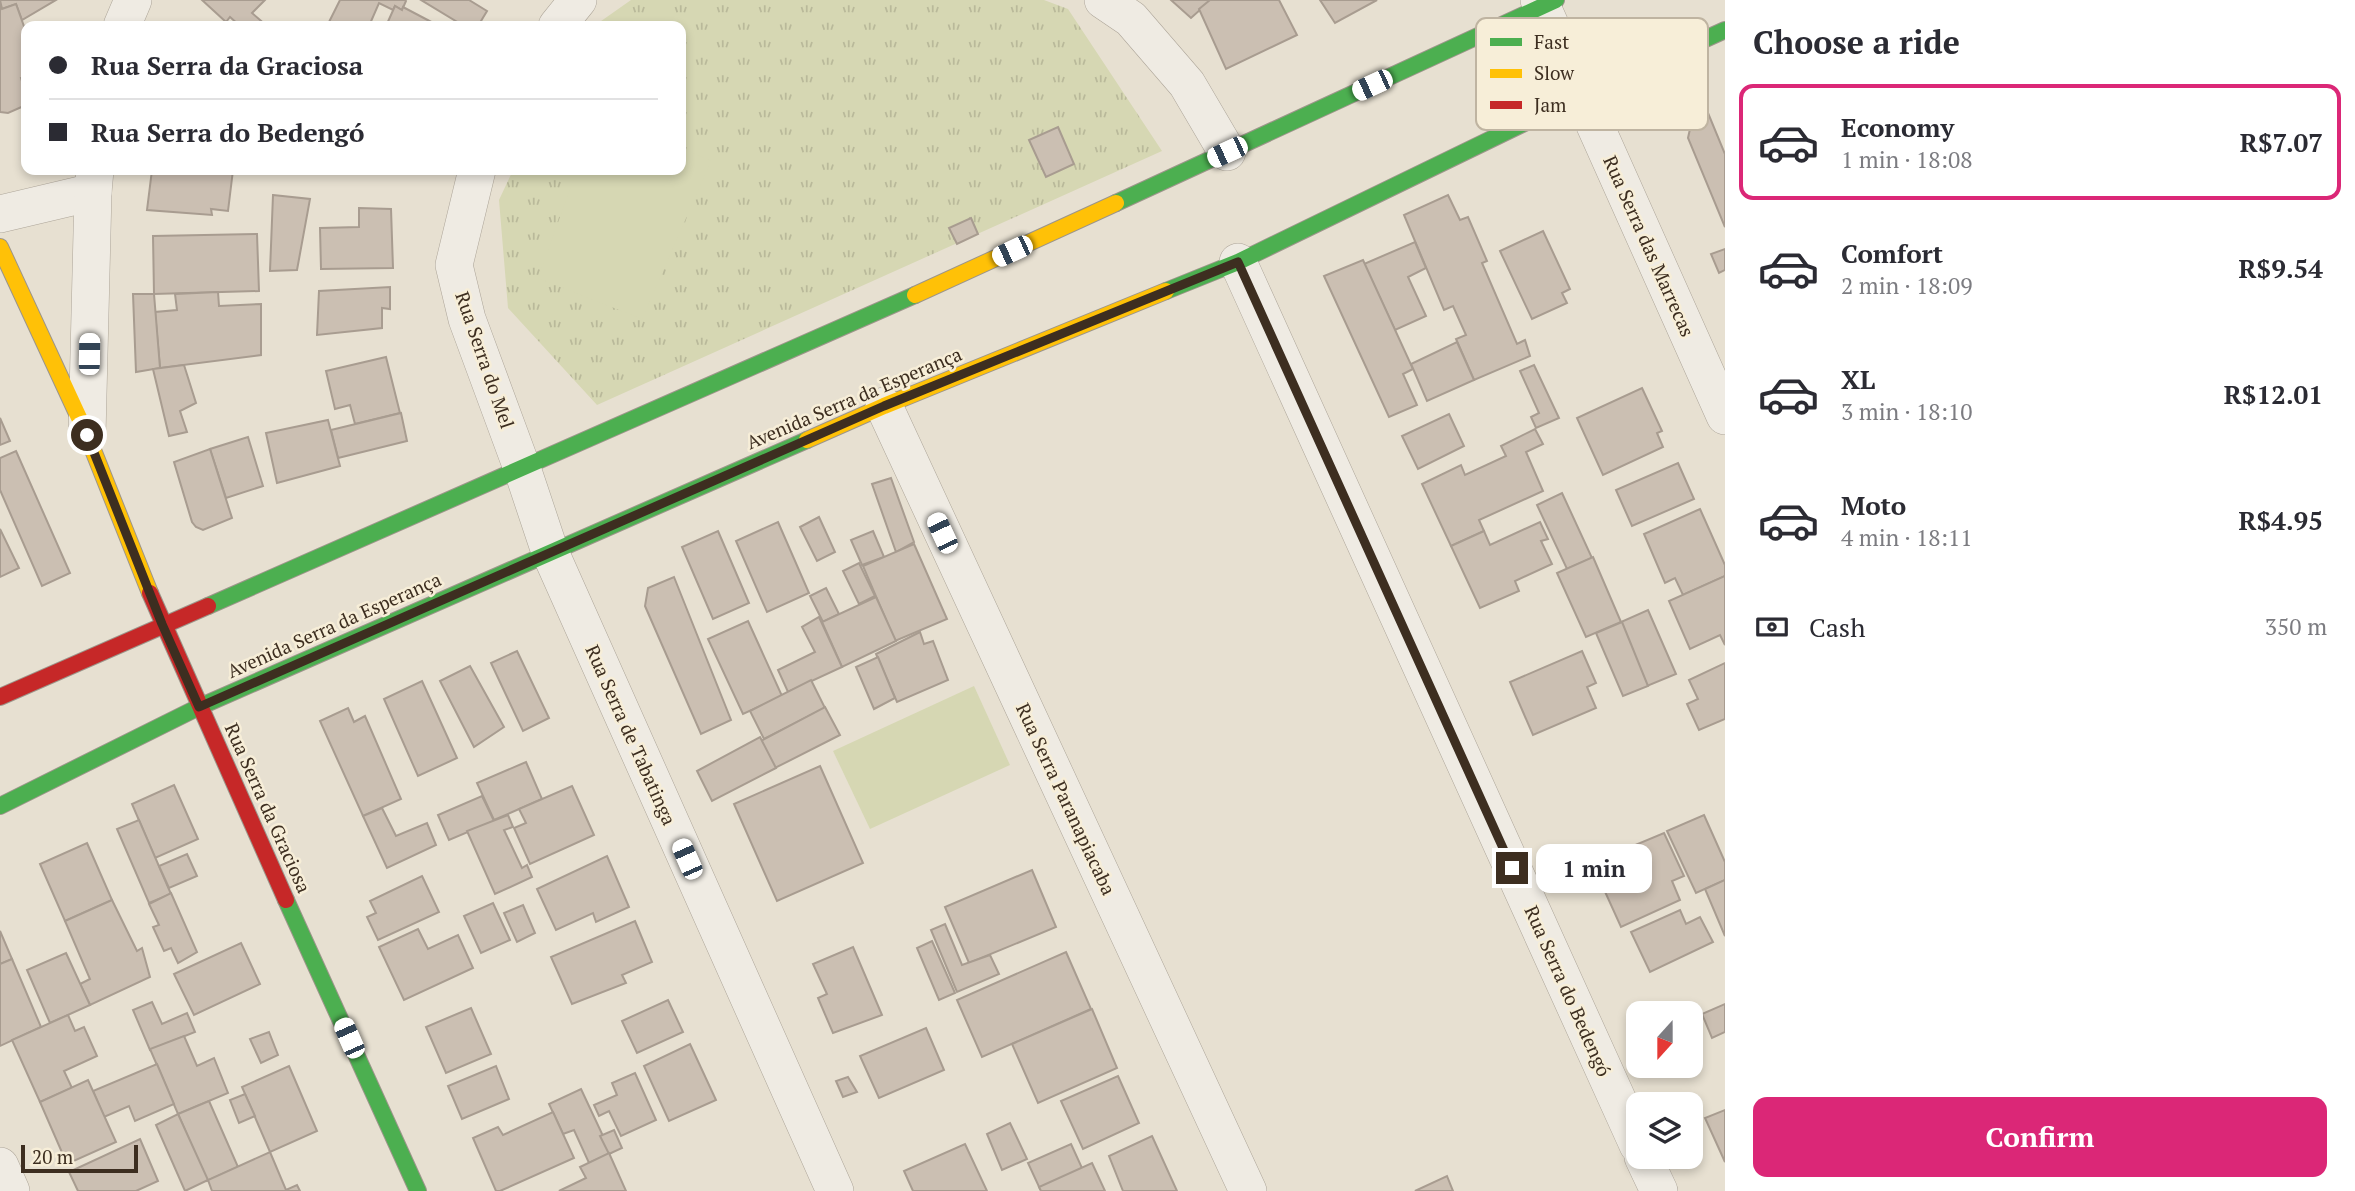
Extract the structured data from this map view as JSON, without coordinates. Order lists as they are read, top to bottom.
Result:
{
  "streets": {
    "street": [
      "Rua Serra das Marrecas",
      "Rua Serra do Mel",
      "Avenida Serra da Esperança",
      "Rua Serra de Tabatinga",
      "Rua Serra Paranapiacaba",
      "Rua Serra da Graciosa",
      "Rua Serra do Bedengó"
    ]
  },
  "crossings": [
    ["Rua Serra do Mel", "Rua Serra de Tabatinga"],
    ["Avenida Serra da Esperança", "Rua Serra de Tabatinga"],
    ["Avenida Serra da Esperança", "Rua Serra Paranapiacaba"],
    ["Avenida Serra da Esperança", "Rua Serra da Graciosa"],
    ["Avenida Serra da Esperança", "Rua Serra do Bedengó"]
  ],
  "legend": ["Fast", "Slow", "Jam"],
  "scale_bar": "20 m",
  "north": "bottom",
  "page": {
    "heading": "Choose a ride",
    "banner": ["Rua Serra da Graciosa", "Rua Serra do Bedengó"],
    "list": [
      {
        "name": "Economy",
        "note": "1 min · 18:08",
        "value": "R$7.07"
      },
      {
        "name": "Comfort",
        "note": "2 min · 18:09",
        "value": "R$9.54"
      },
      {
        "name": "XL",
        "note": "3 min · 18:10",
        "value": "R$12.01"
      },
      {
        "name": "Moto",
        "note": "4 min · 18:11",
        "value": "R$4.95"
      }
    ],
    "pay": ["Cash", "350 m"],
    "bubble": "1 min",
    "buttons": "Confirm",
    "scale": "20 m"
  }
}
